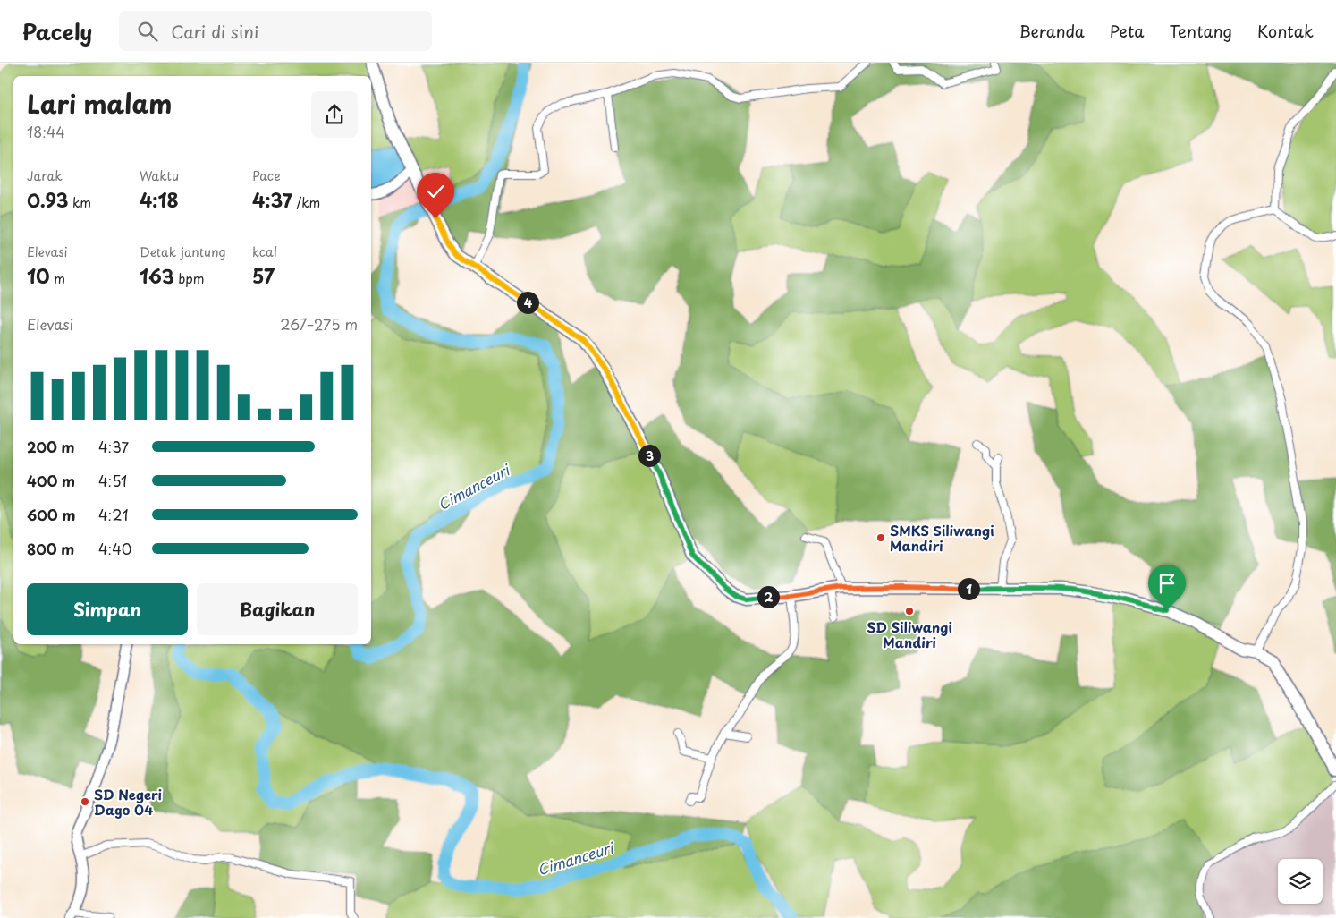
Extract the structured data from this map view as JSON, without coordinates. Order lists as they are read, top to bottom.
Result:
{
  "water": ["Cimanceuri"],
  "places": ["SMKS Siliwangi Mandiri", "SD Siliwangi Mandiri", "SD Negeri Dago 04"],
  "page": {
    "header": "Pacely",
    "search": "Cari di sini",
    "nav": [
      "Beranda",
      "Peta",
      "Tentang",
      "Kontak"
    ],
    "heading": ["Lari malam", "18:44"],
    "stats": [
      ["Jarak", "0.93 km"],
      ["Waktu", "4:18"],
      ["Pace", "4:37 /km"],
      ["Elevasi", "10 m"],
      ["Detak jantung", "163 bpm"],
      ["kcal", "57"]
    ],
    "pins": [
      "4",
      "3",
      "1",
      "2"
    ],
    "chart": ["Elevasi", "267–275 m"],
    "list": [
      {
        "name": "200 m",
        "note": "4:37"
      },
      {
        "name": "400 m",
        "note": "4:51"
      },
      {
        "name": "600 m",
        "note": "4:21"
      },
      {
        "name": "800 m",
        "note": "4:40"
      }
    ],
    "buttons": ["Simpan", "Bagikan"]
  }
}
